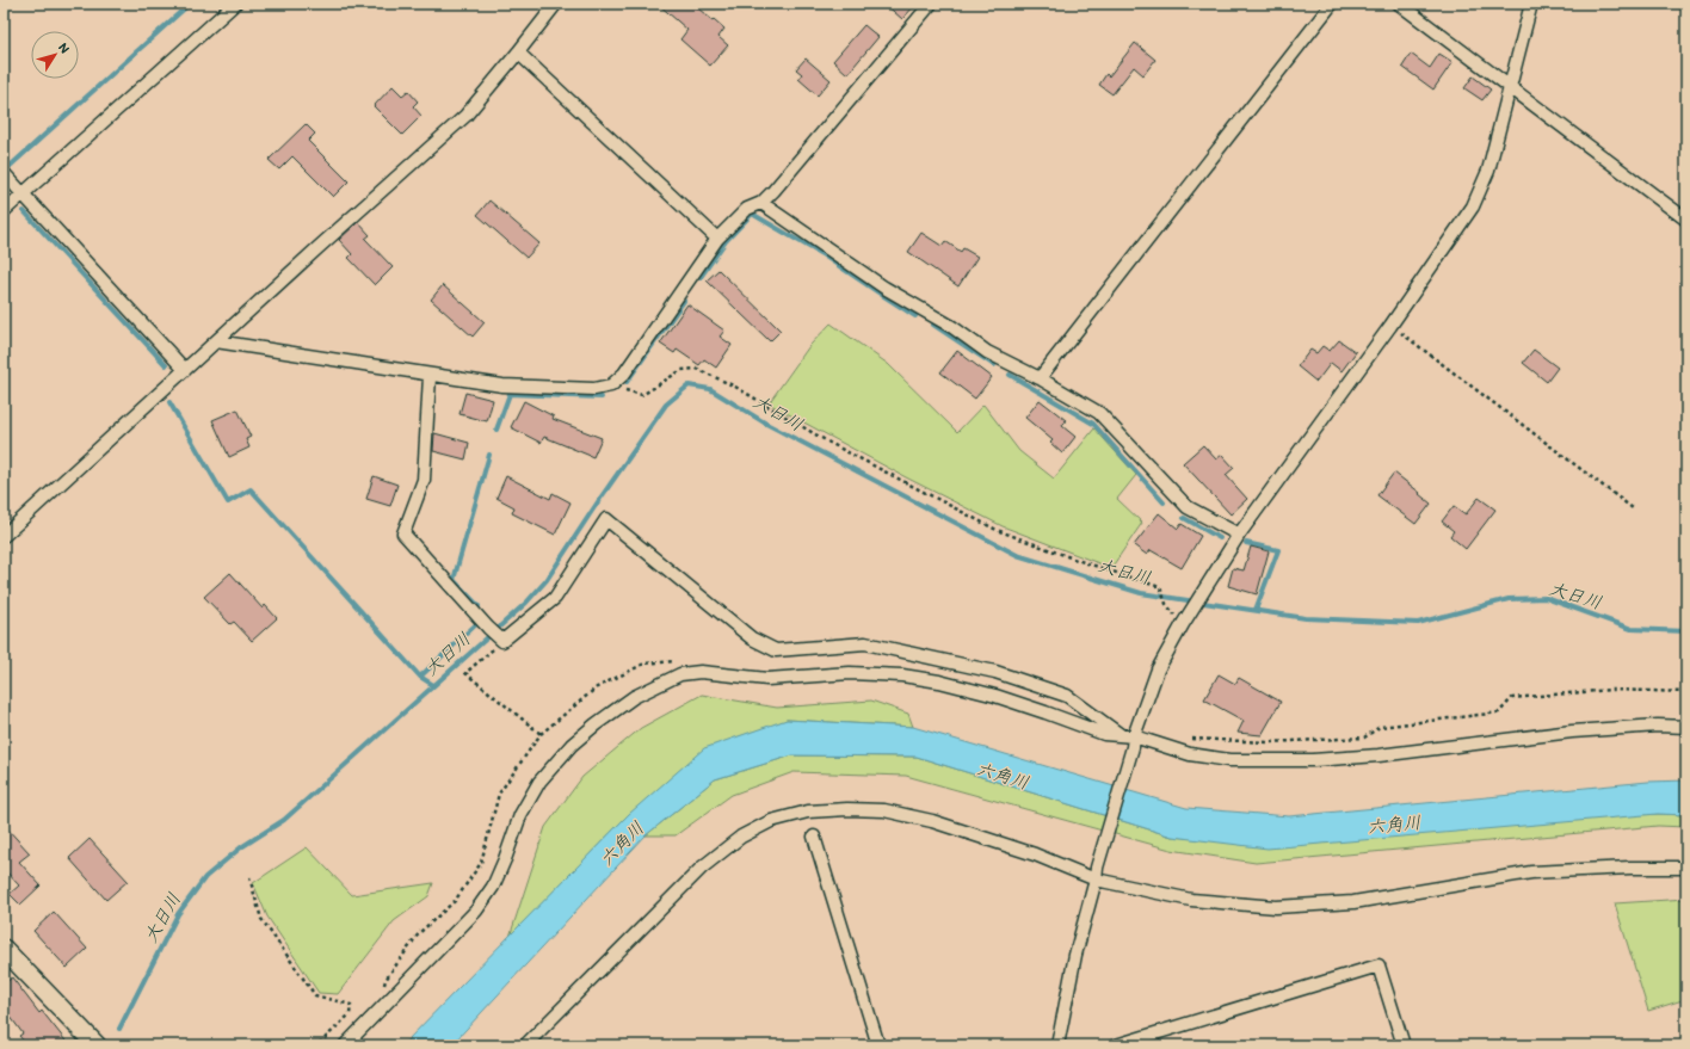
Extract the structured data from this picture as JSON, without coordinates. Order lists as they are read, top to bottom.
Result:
{
  "water": ["大日川", "六角川"],
  "north": "top right"
}
